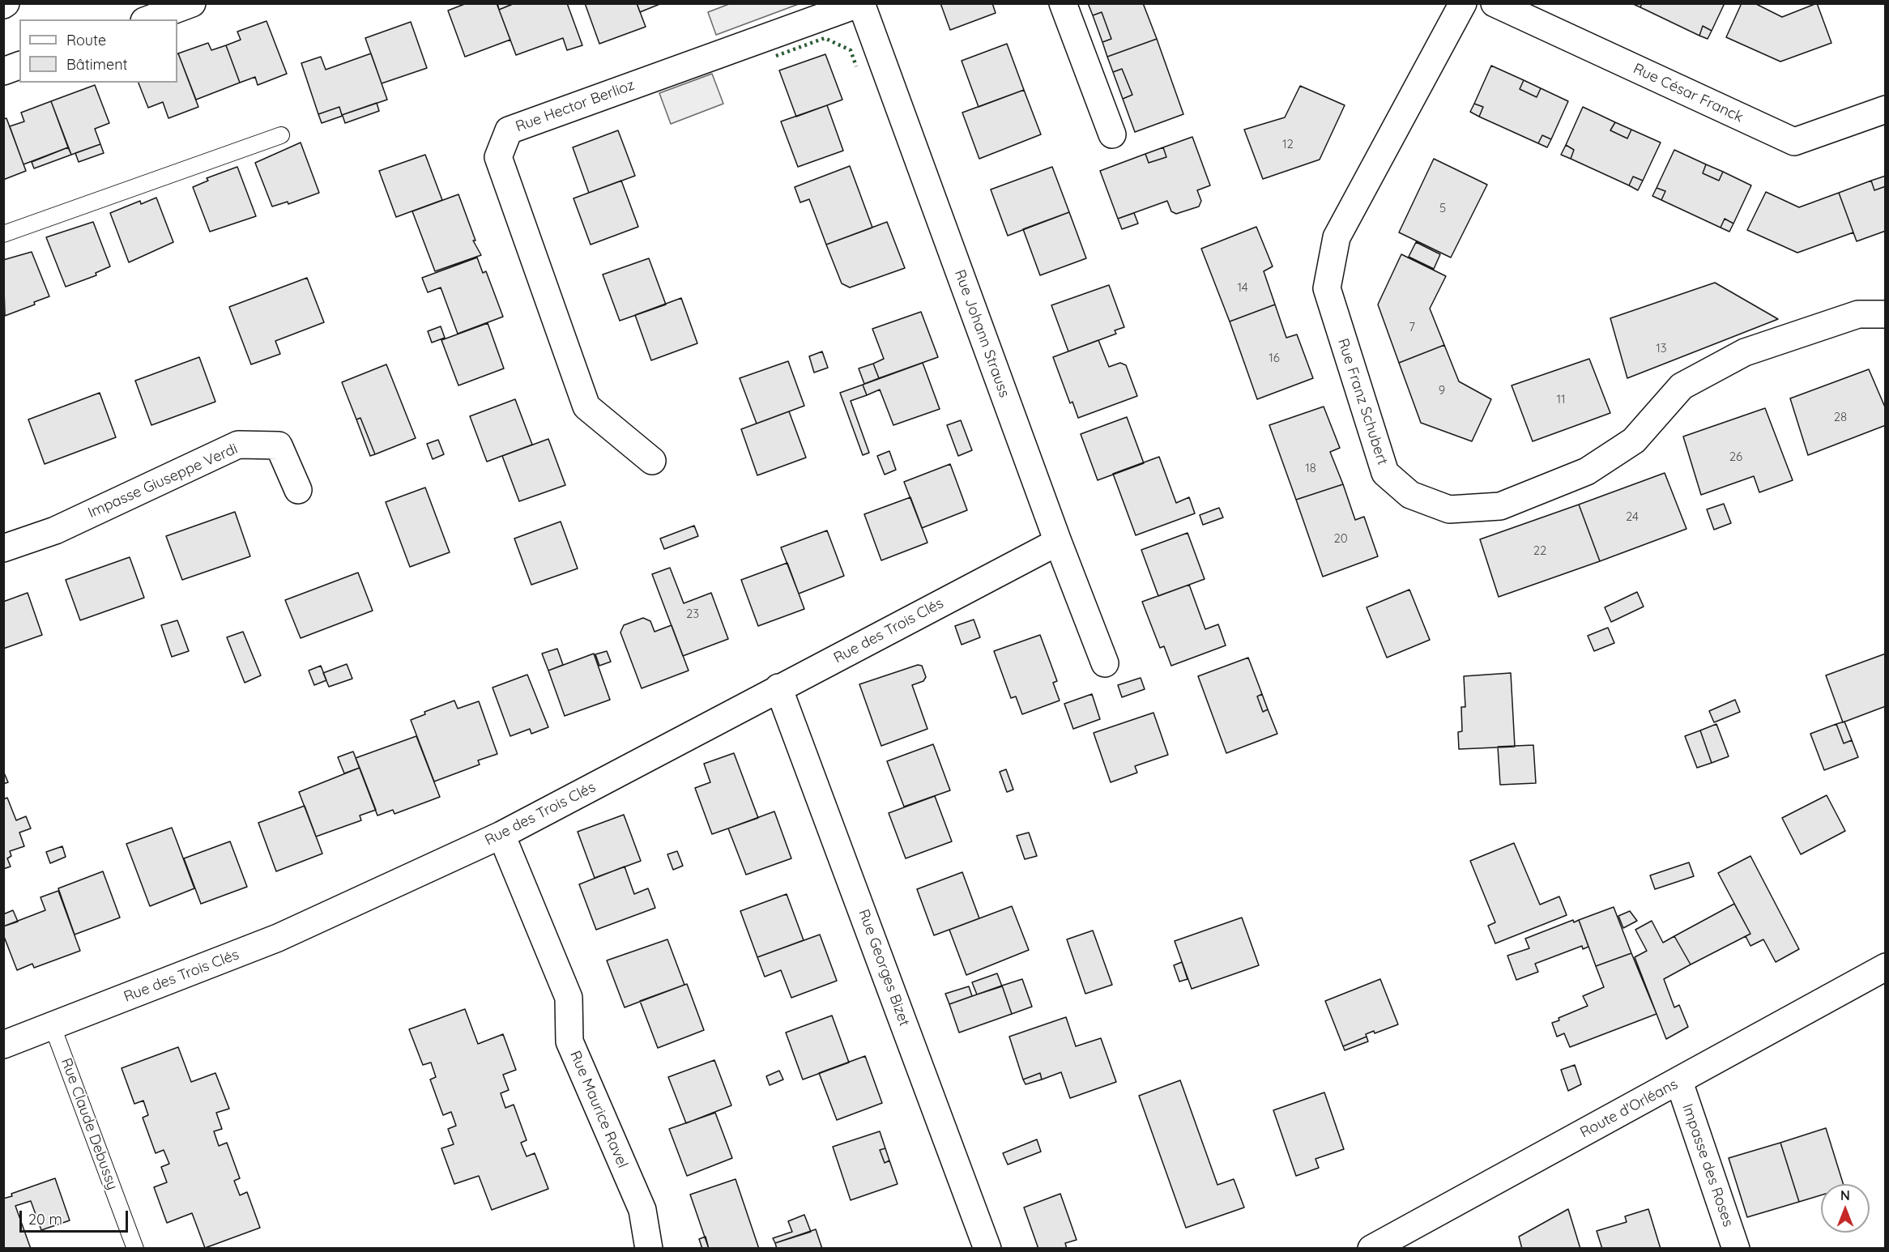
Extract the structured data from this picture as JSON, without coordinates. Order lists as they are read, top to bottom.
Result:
{
  "streets": {
    "street": [
      "Rue César Franck",
      "Rue Hector Berlioz",
      "Rue Johann Strauss",
      "Rue Franz Schubert",
      "Impasse Giuseppe Verdi",
      "Rue des Trois Clés",
      "Rue Georges Bizet",
      "Route d'Orléans",
      "Rue Maurice Ravel",
      "Impasse des Roses"
    ],
    "lane": ["Rue Claude Debussy"]
  },
  "crossings": [
    ["Rue Hector Berlioz", "Rue Johann Strauss"],
    ["Rue Johann Strauss", "Rue des Trois Clés"],
    ["Rue des Trois Clés", "Rue Georges Bizet"],
    ["Rue des Trois Clés", "Rue Maurice Ravel"],
    ["Rue des Trois Clés", "Rue Claude Debussy"],
    ["Route d'Orléans", "Impasse des Roses"]
  ],
  "house_numbers": [
    "12",
    "5",
    "14",
    "7",
    "13",
    "16",
    "9",
    "11",
    "28",
    "26",
    "18",
    "24",
    "20",
    "22",
    "23"
  ],
  "legend": ["Route", "Bâtiment"],
  "scale_bar": "20 m",
  "north": "top"
}
